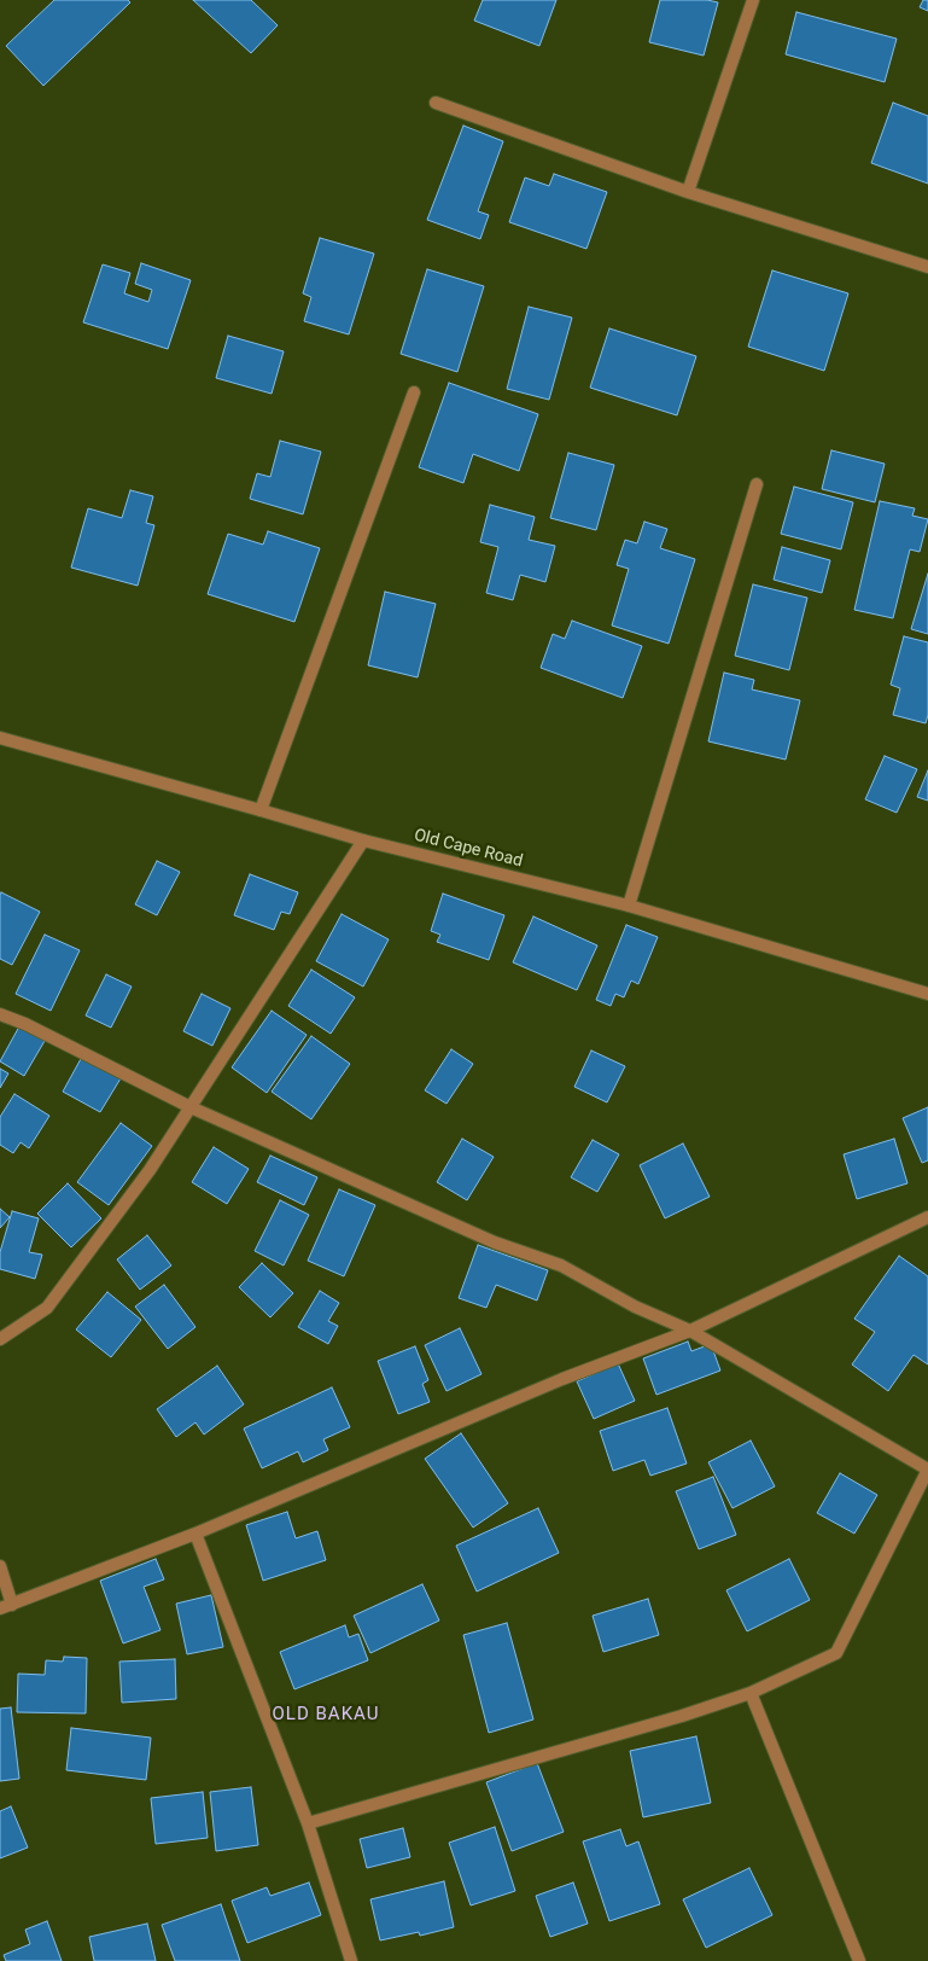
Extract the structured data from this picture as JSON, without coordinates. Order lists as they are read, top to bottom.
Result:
{
  "streets": {
    "street": ["Old Cape Road"]
  },
  "districts": ["OLD BAKAU"]
}
